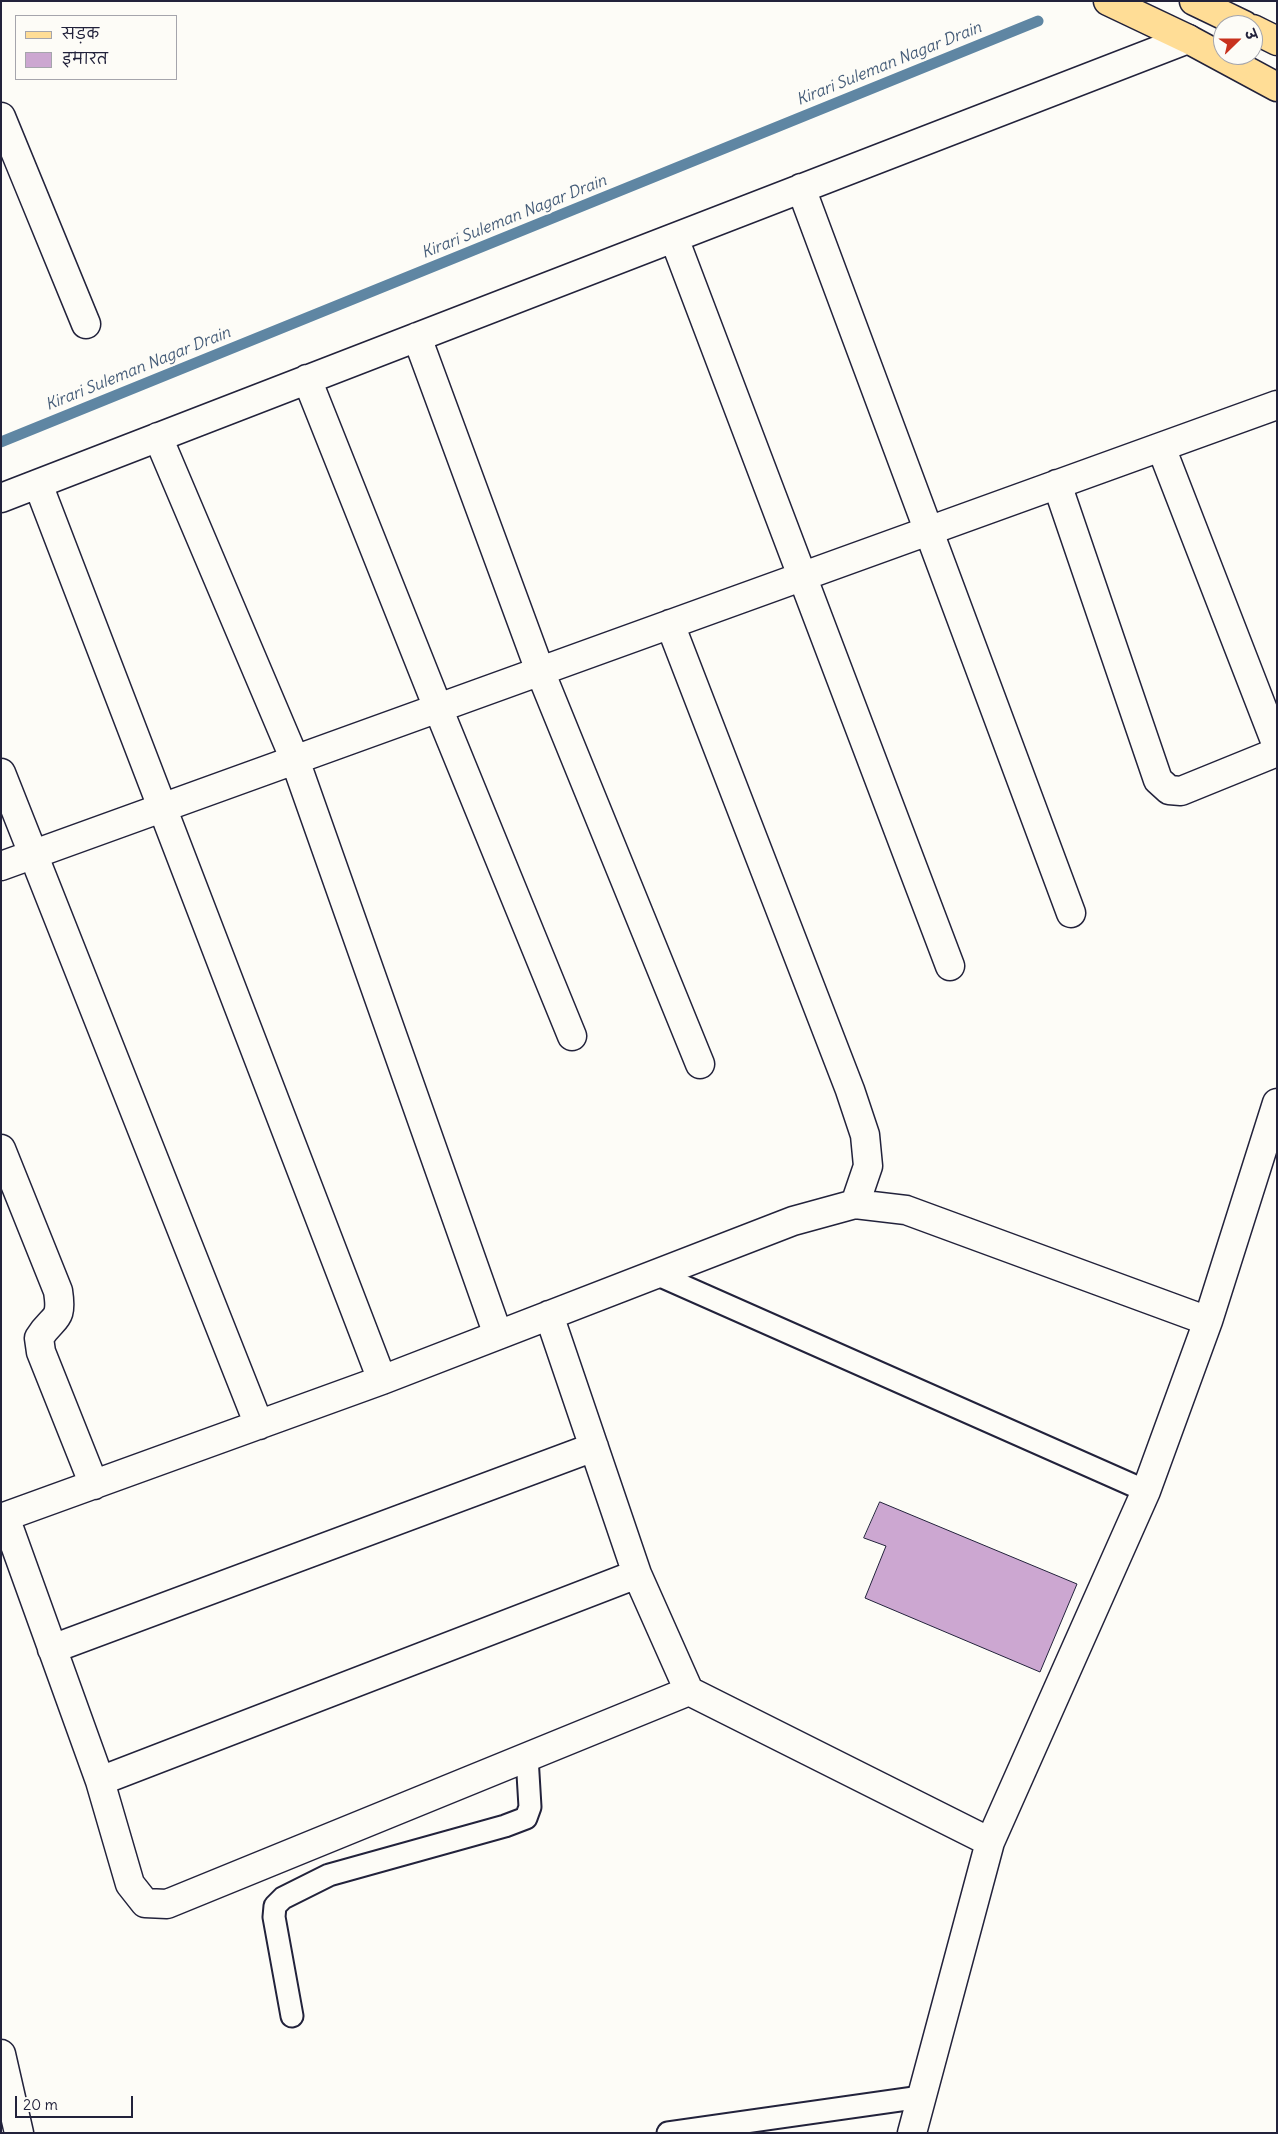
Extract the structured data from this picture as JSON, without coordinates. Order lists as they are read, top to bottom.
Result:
{
  "water": ["Kirari Suleman Nagar Drain"],
  "legend": ["सड़क", "इमारत"],
  "scale_bar": "20 m",
  "north": "right"
}
